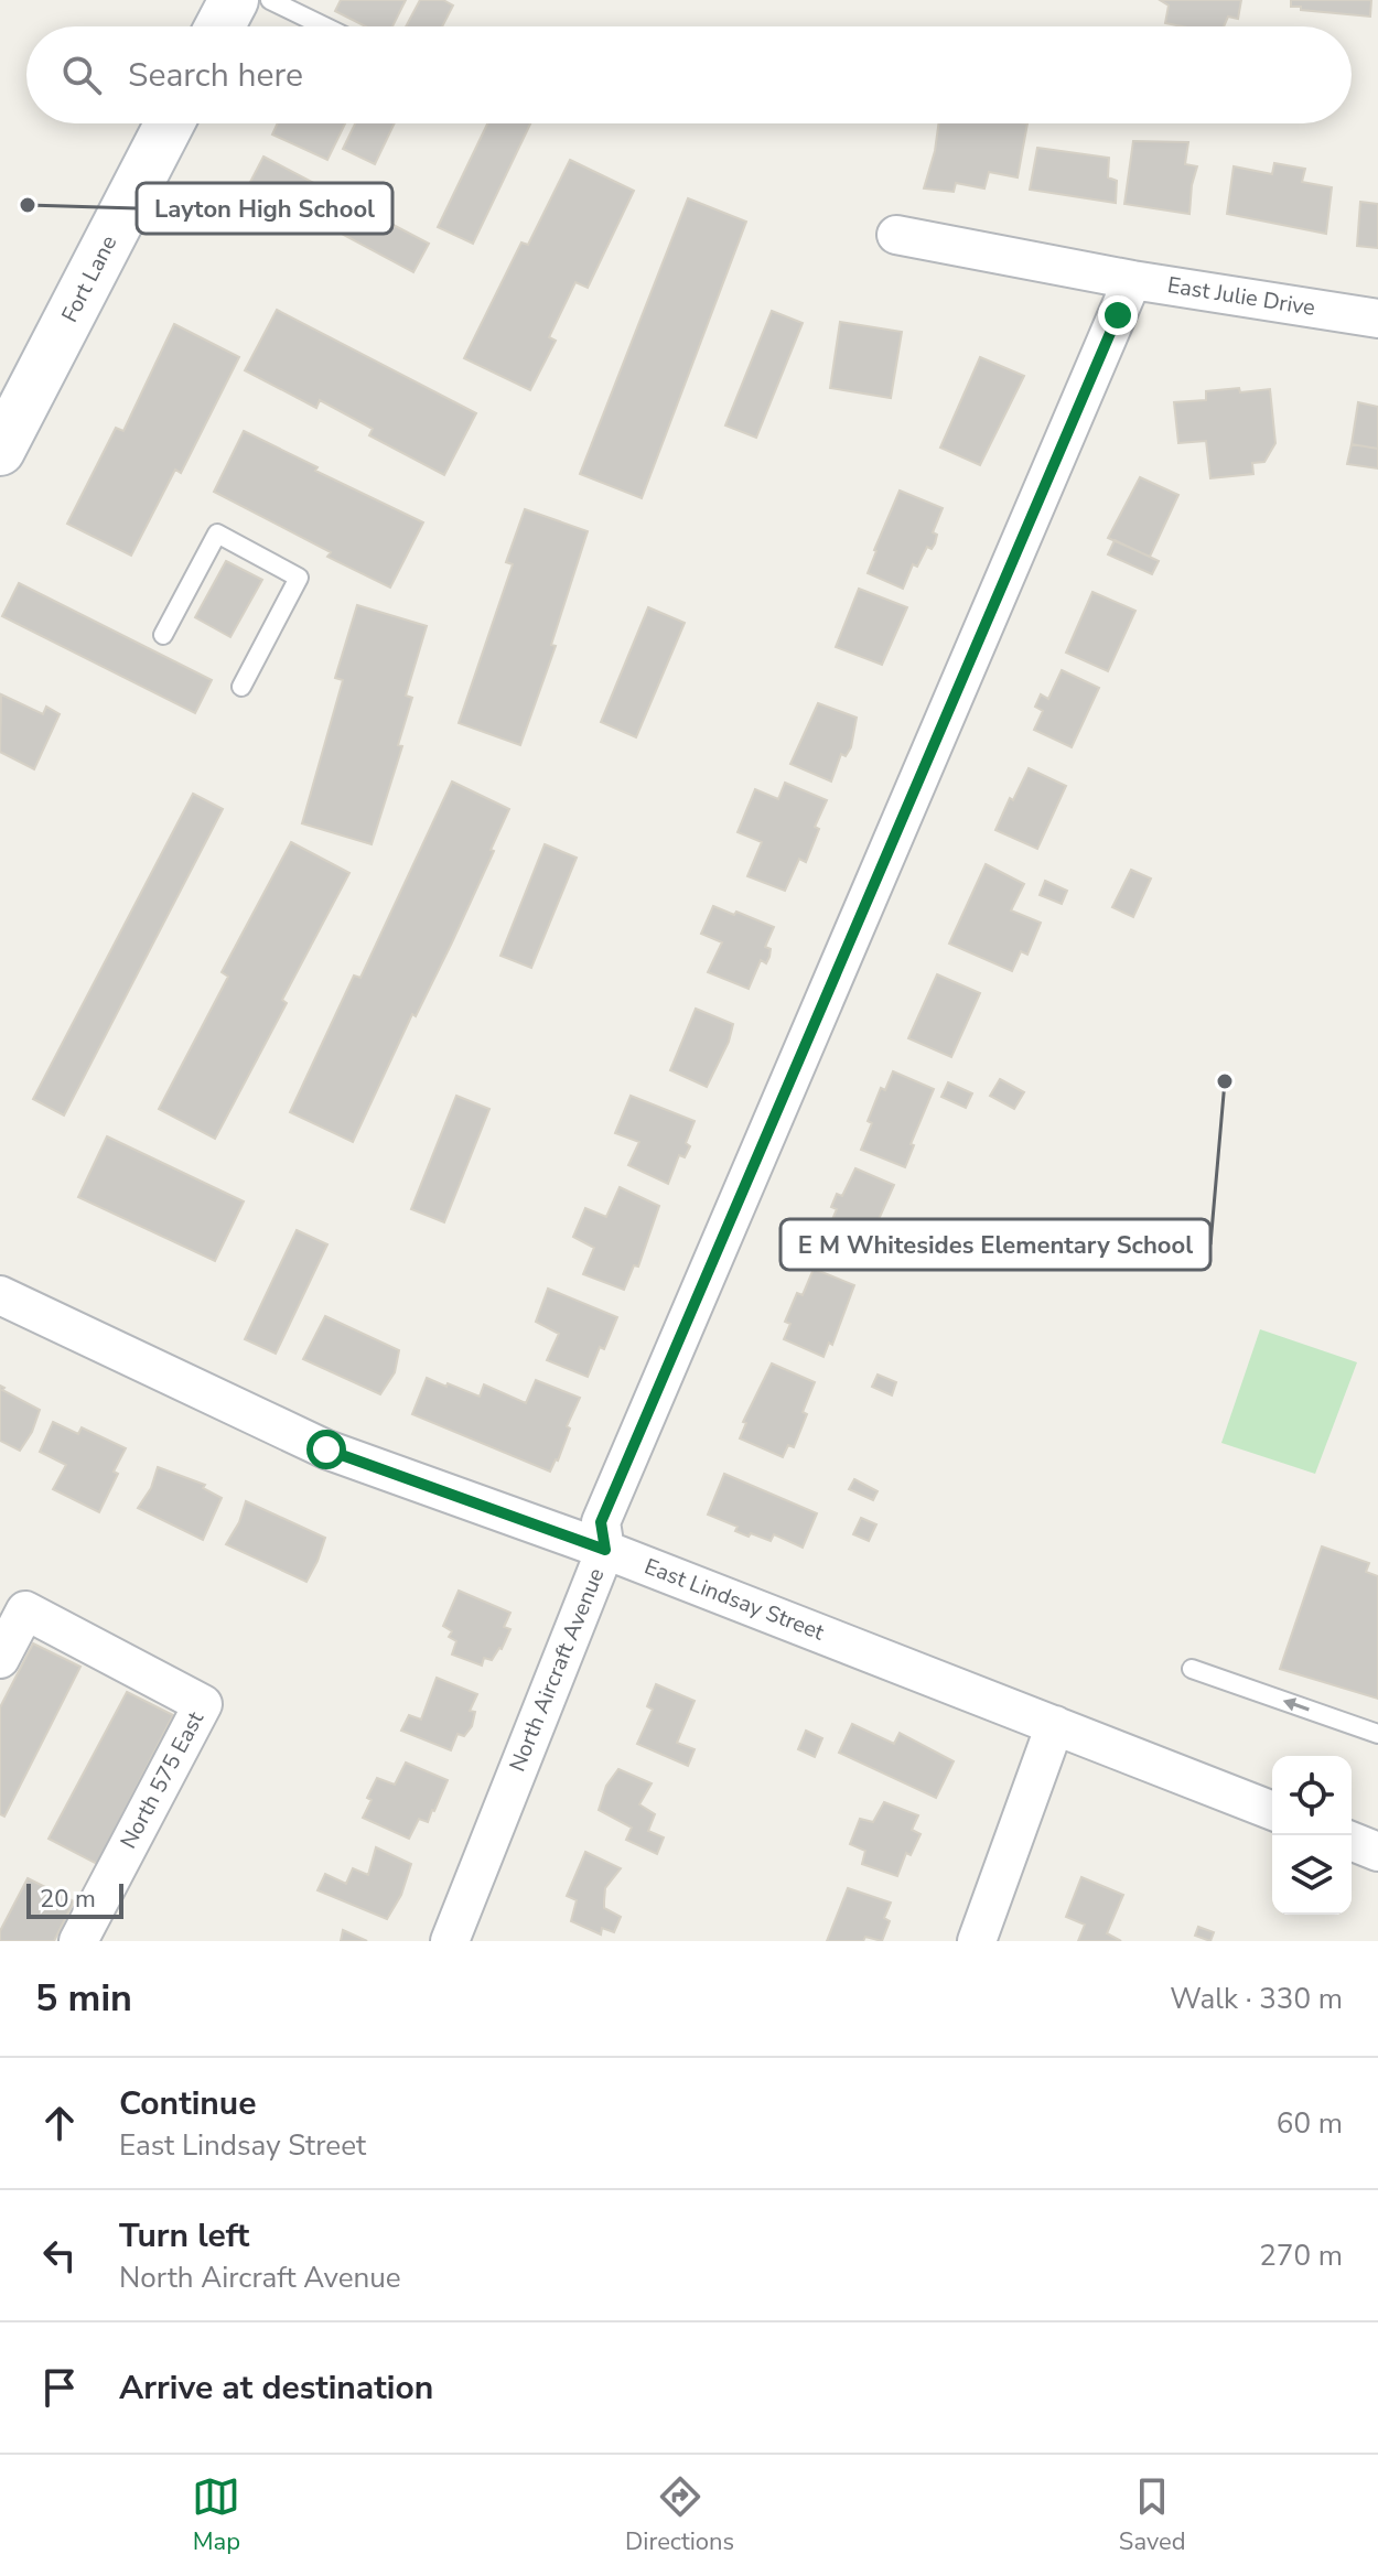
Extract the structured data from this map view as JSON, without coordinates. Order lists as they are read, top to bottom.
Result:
{
  "streets": {
    "main road": ["Fort Lane"],
    "street": [
      "East Julie Drive",
      "East Lindsay Street",
      "North Aircraft Avenue",
      "North 575 East"
    ]
  },
  "crossings": [
    ["East Julie Drive", "North Aircraft Avenue"],
    ["East Lindsay Street", "North Aircraft Avenue"]
  ],
  "places": ["Layton High School", "E M Whitesides Elementary School"],
  "scale_bar": "20 m",
  "page": {
    "search": "Search here",
    "scale": "20 m",
    "heading": ["5 min", "Walk · 330 m"],
    "list": [
      ["Continue", "East Lindsay Street", "60 m"],
      ["Turn left", "North Aircraft Avenue", "270 m"],
      "Arrive at destination"
    ],
    "nav": ["Map", "Directions", "Saved"]
  }
}
